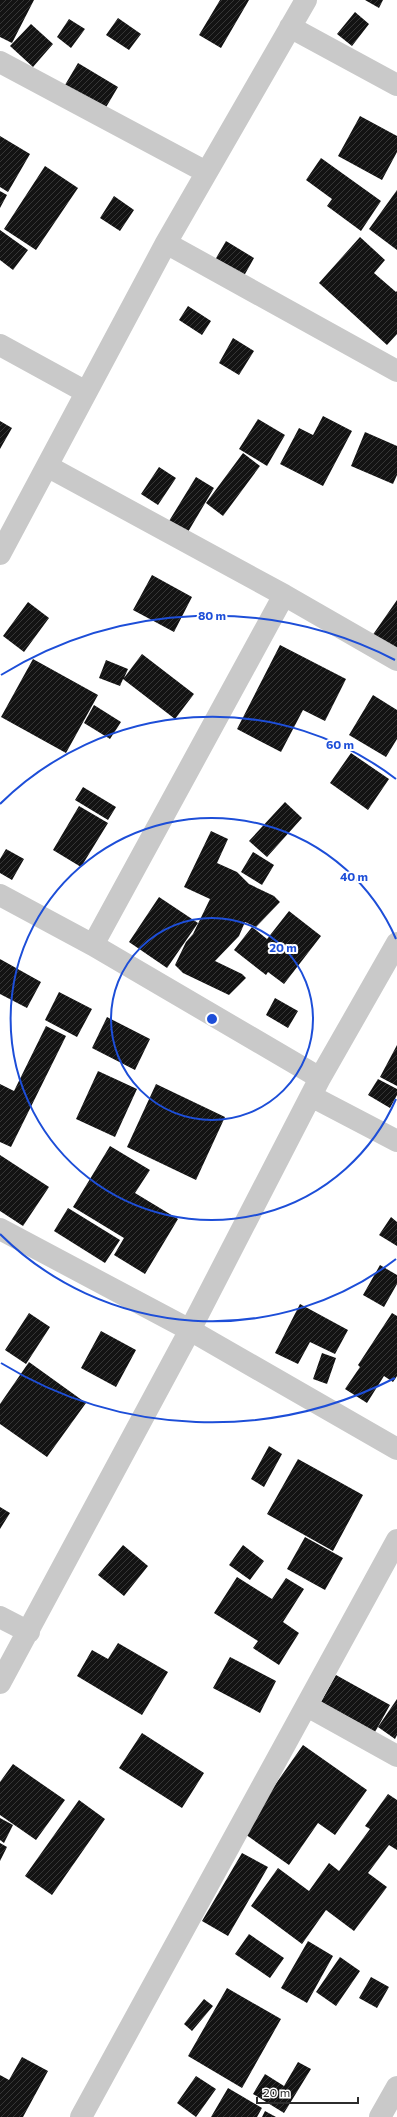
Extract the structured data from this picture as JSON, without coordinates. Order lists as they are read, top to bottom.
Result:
{
  "scale_bar": "20 m",
  "rings": [
    "80 m",
    "60 m",
    "40 m",
    "20 m"
  ]
}
